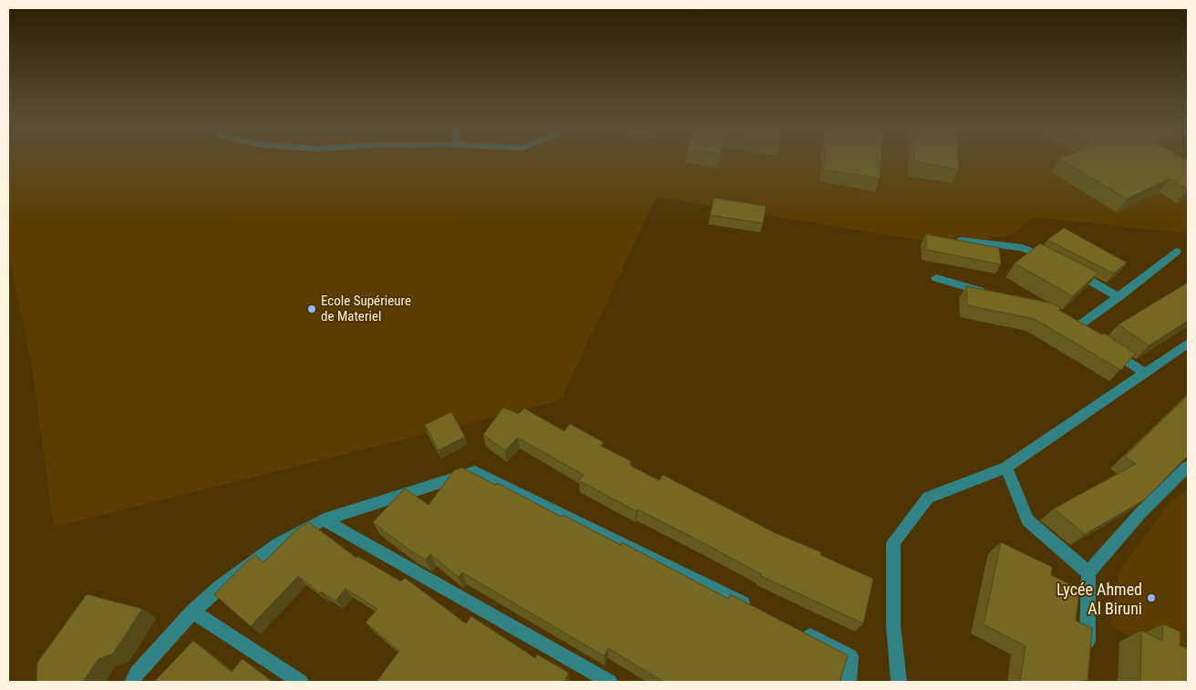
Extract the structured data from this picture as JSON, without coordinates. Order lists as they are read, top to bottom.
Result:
{
  "places": ["Ecole Supérieure de Materiel", "Lycée Ahmed Al Biruni"]
}
